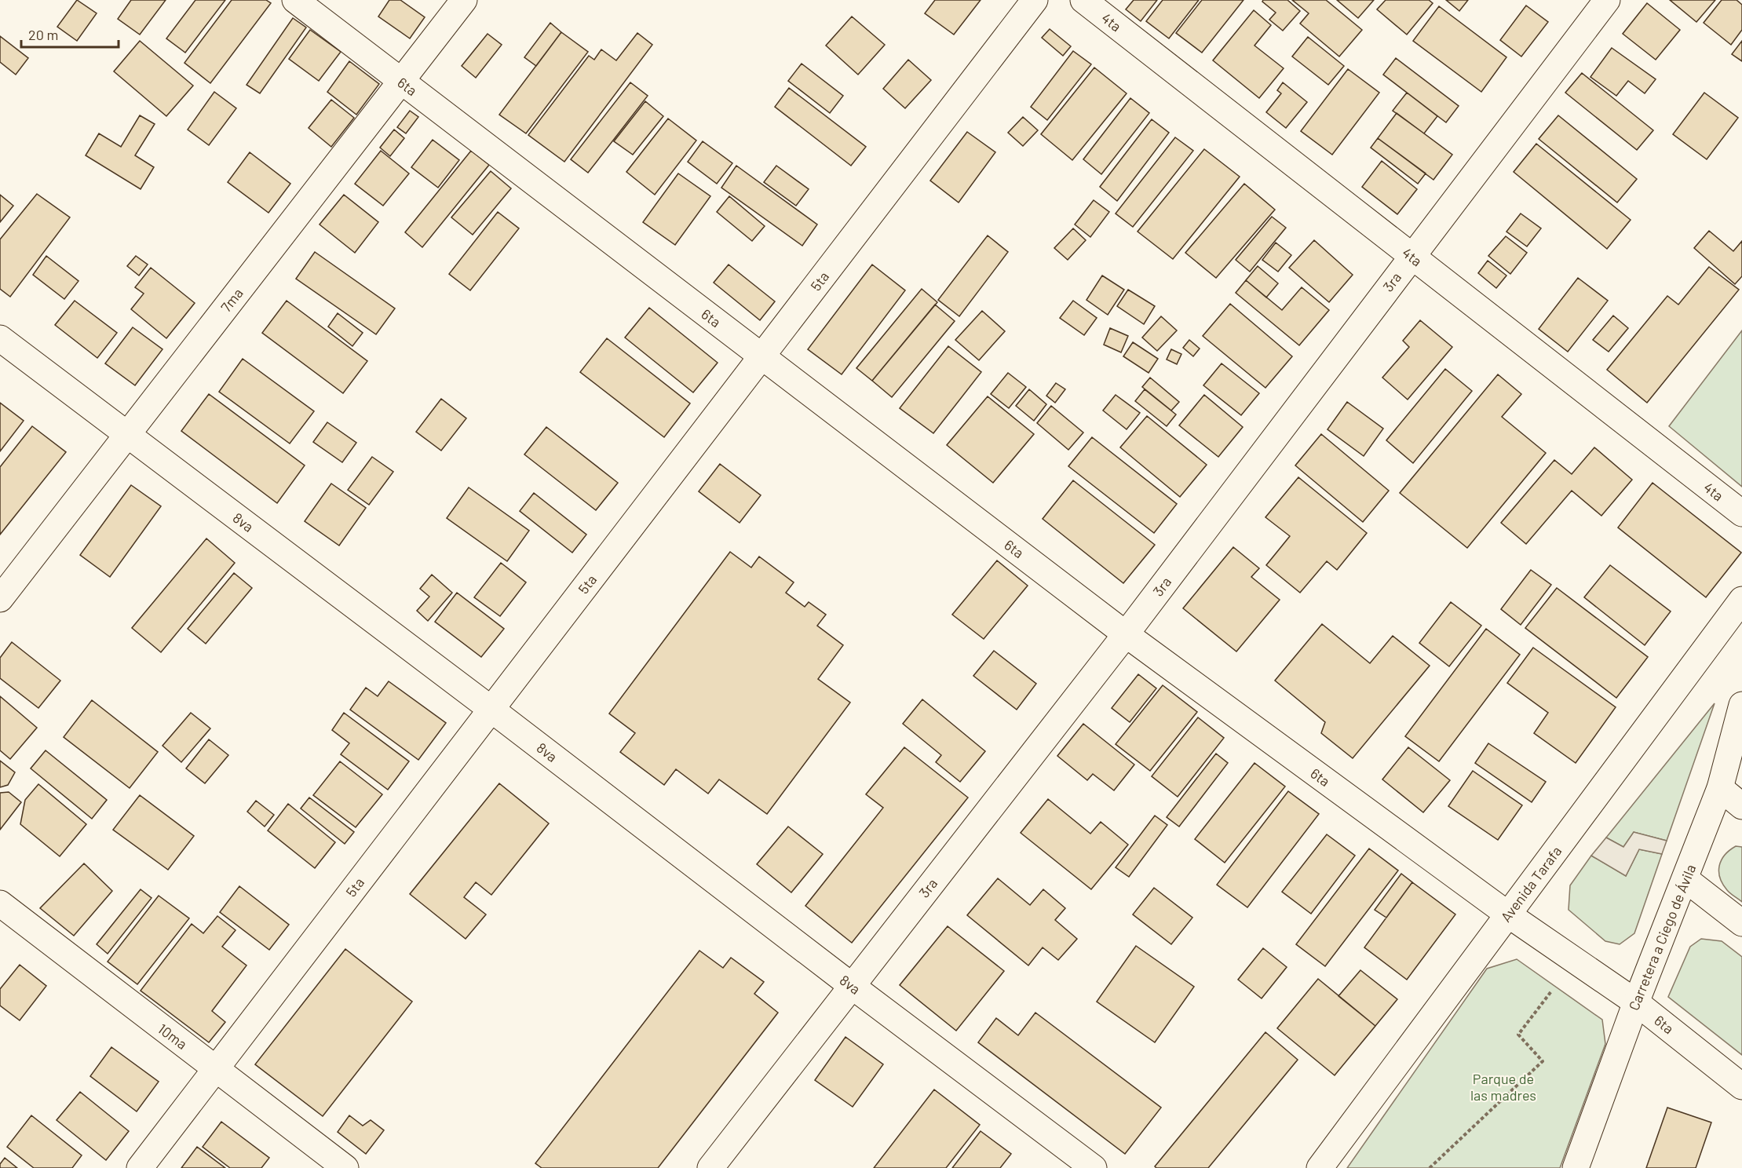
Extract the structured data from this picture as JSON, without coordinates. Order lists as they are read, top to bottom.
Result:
{
  "streets": {
    "street": [
      "4ta",
      "6ta",
      "5ta",
      "3ra",
      "7ma",
      "8va",
      "Avenida Tarafa",
      "Carretera a Ciego de Ávila",
      "10ma"
    ]
  },
  "crossings": [
    ["4ta", "3ra"],
    ["6ta", "5ta"],
    ["6ta", "3ra"],
    ["6ta", "7ma"],
    ["6ta", "Avenida Tarafa"],
    ["6ta", "Carretera a Ciego de Ávila"],
    ["5ta", "8va"],
    ["5ta", "10ma"],
    ["3ra", "8va"],
    ["7ma", "8va"]
  ],
  "parks": ["Parque de las madres"],
  "scale_bar": "20 m"
}
